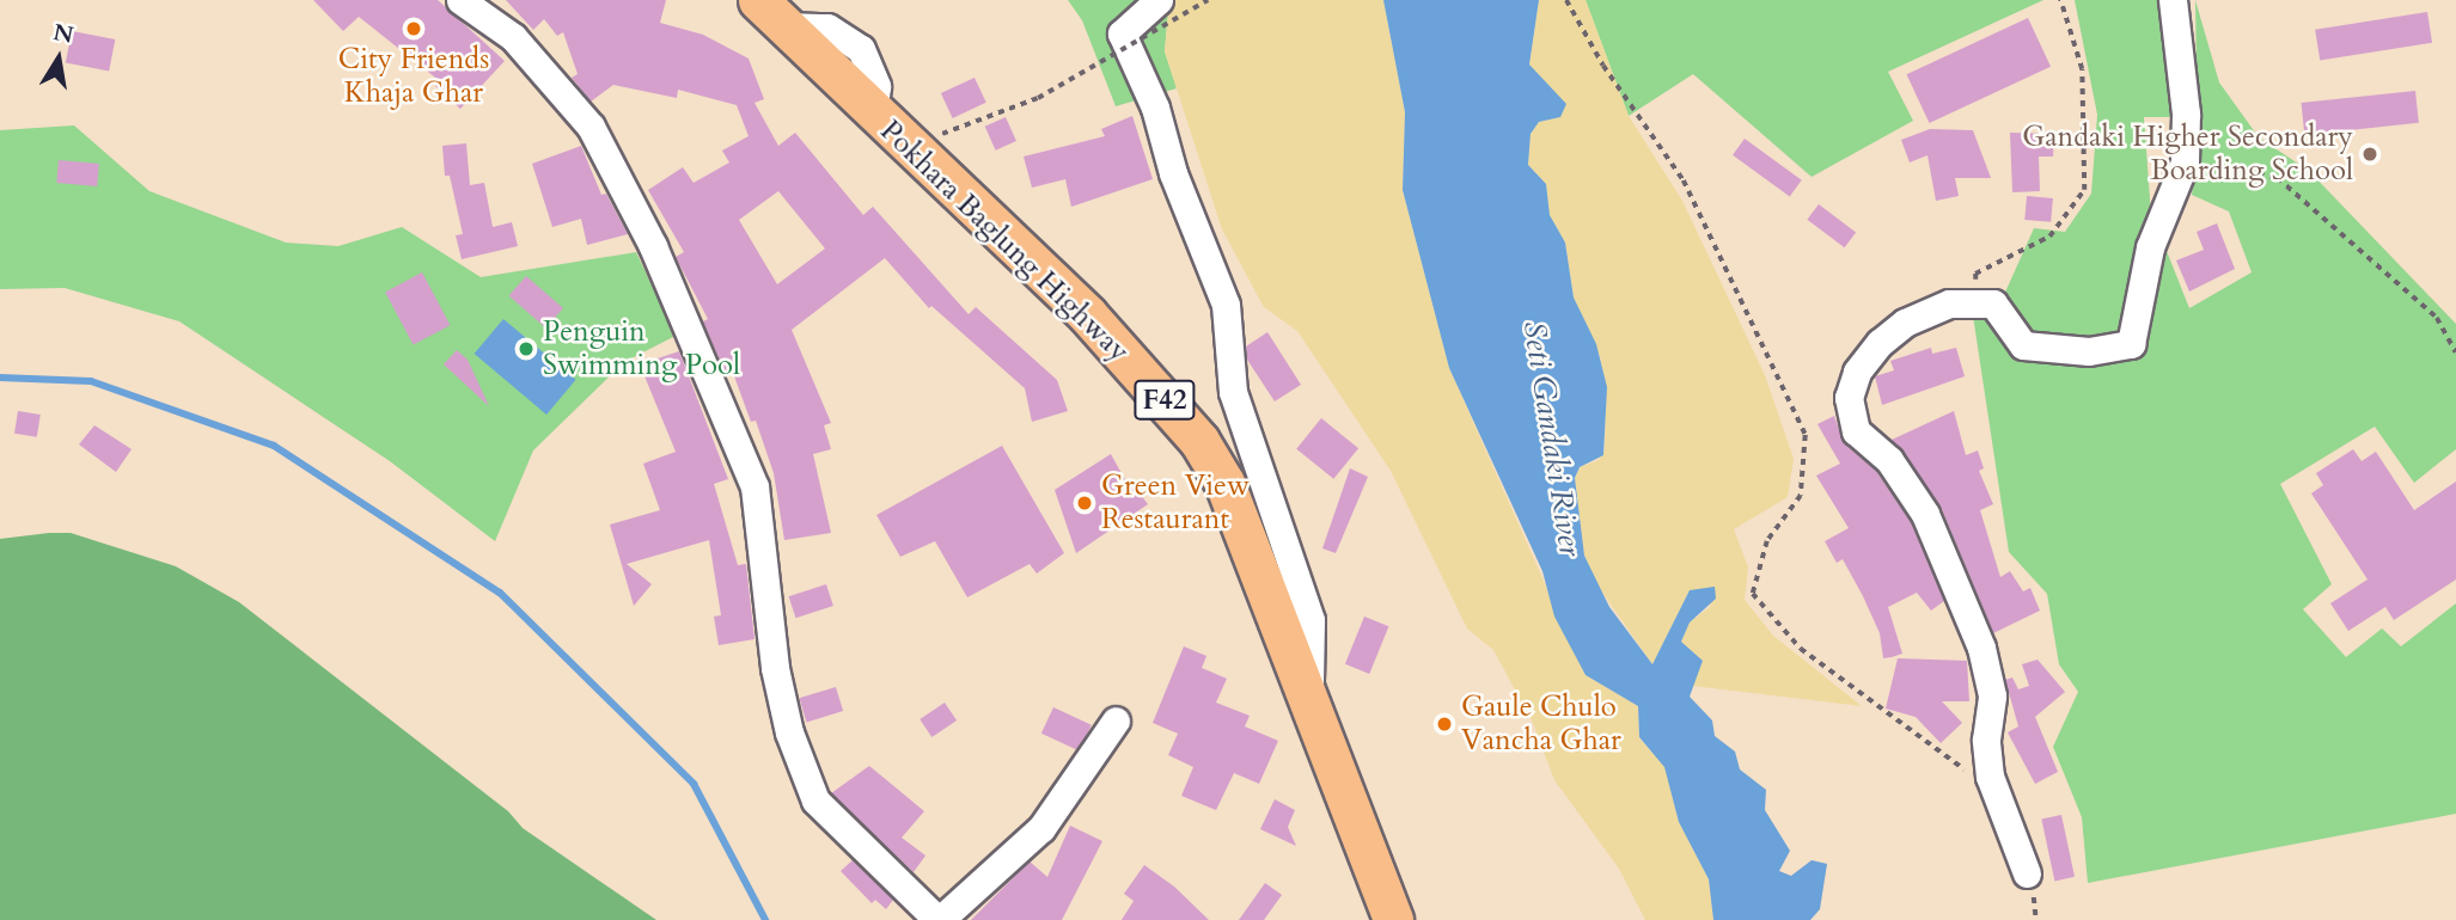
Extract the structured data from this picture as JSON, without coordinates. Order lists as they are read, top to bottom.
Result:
{
  "streets": {
    "highway": ["Pokhara Baglung Highway", "F42"]
  },
  "water": ["Seti Gandaki River"],
  "places": [
    "City Friends Khaja Ghar",
    "Gandaki Higher Secondary Boarding School",
    "Penguin Swimming Pool",
    "Green View Restaurant",
    "Gaule Chulo Vancha Ghar"
  ],
  "north": "top"
}
